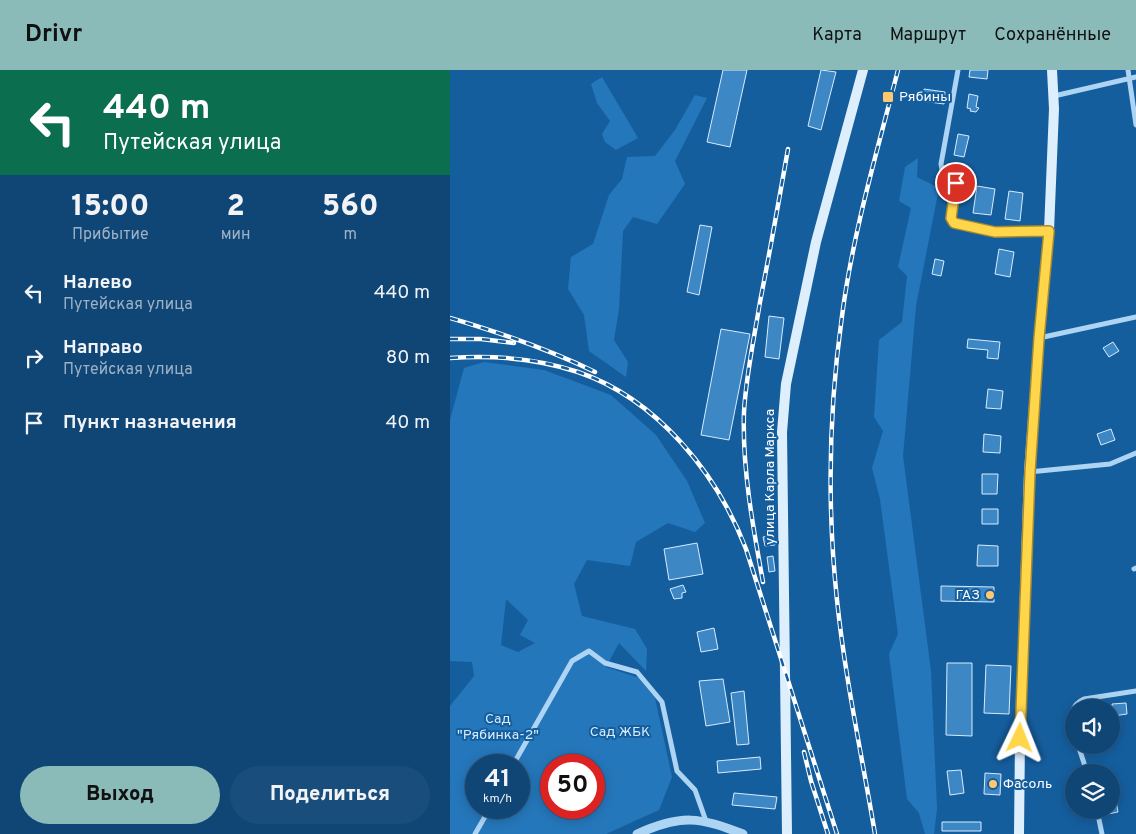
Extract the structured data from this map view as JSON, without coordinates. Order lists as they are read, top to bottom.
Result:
{
  "streets": {
    "main road": ["улица Карла Маркса"]
  },
  "parks": ["Сад \"Рябинка-2\"", "Сад ЖБК"],
  "places": {
    "transit": ["Рябины"],
    "other": ["ГАЗ", "Фасоль"]
  },
  "page": {
    "header": "Drivr",
    "nav": ["Карта", "Маршрут", "Сохранённые"],
    "turn": ["440 m", "Путейская улица"],
    "eta": [
      "15:00",
      "Прибытие",
      "2",
      "мин",
      "560",
      "m"
    ],
    "list": [
      {
        "name": "Налево",
        "note": "Путейская улица",
        "value": "440 m"
      },
      {
        "name": "Направо",
        "note": "Путейская улица",
        "value": "80 m"
      },
      {
        "name": "Пункт назначения",
        "value": "40 m"
      }
    ],
    "speed": "41 km/h",
    "limit": "50",
    "buttons": ["Выход", "Поделиться"]
  }
}
